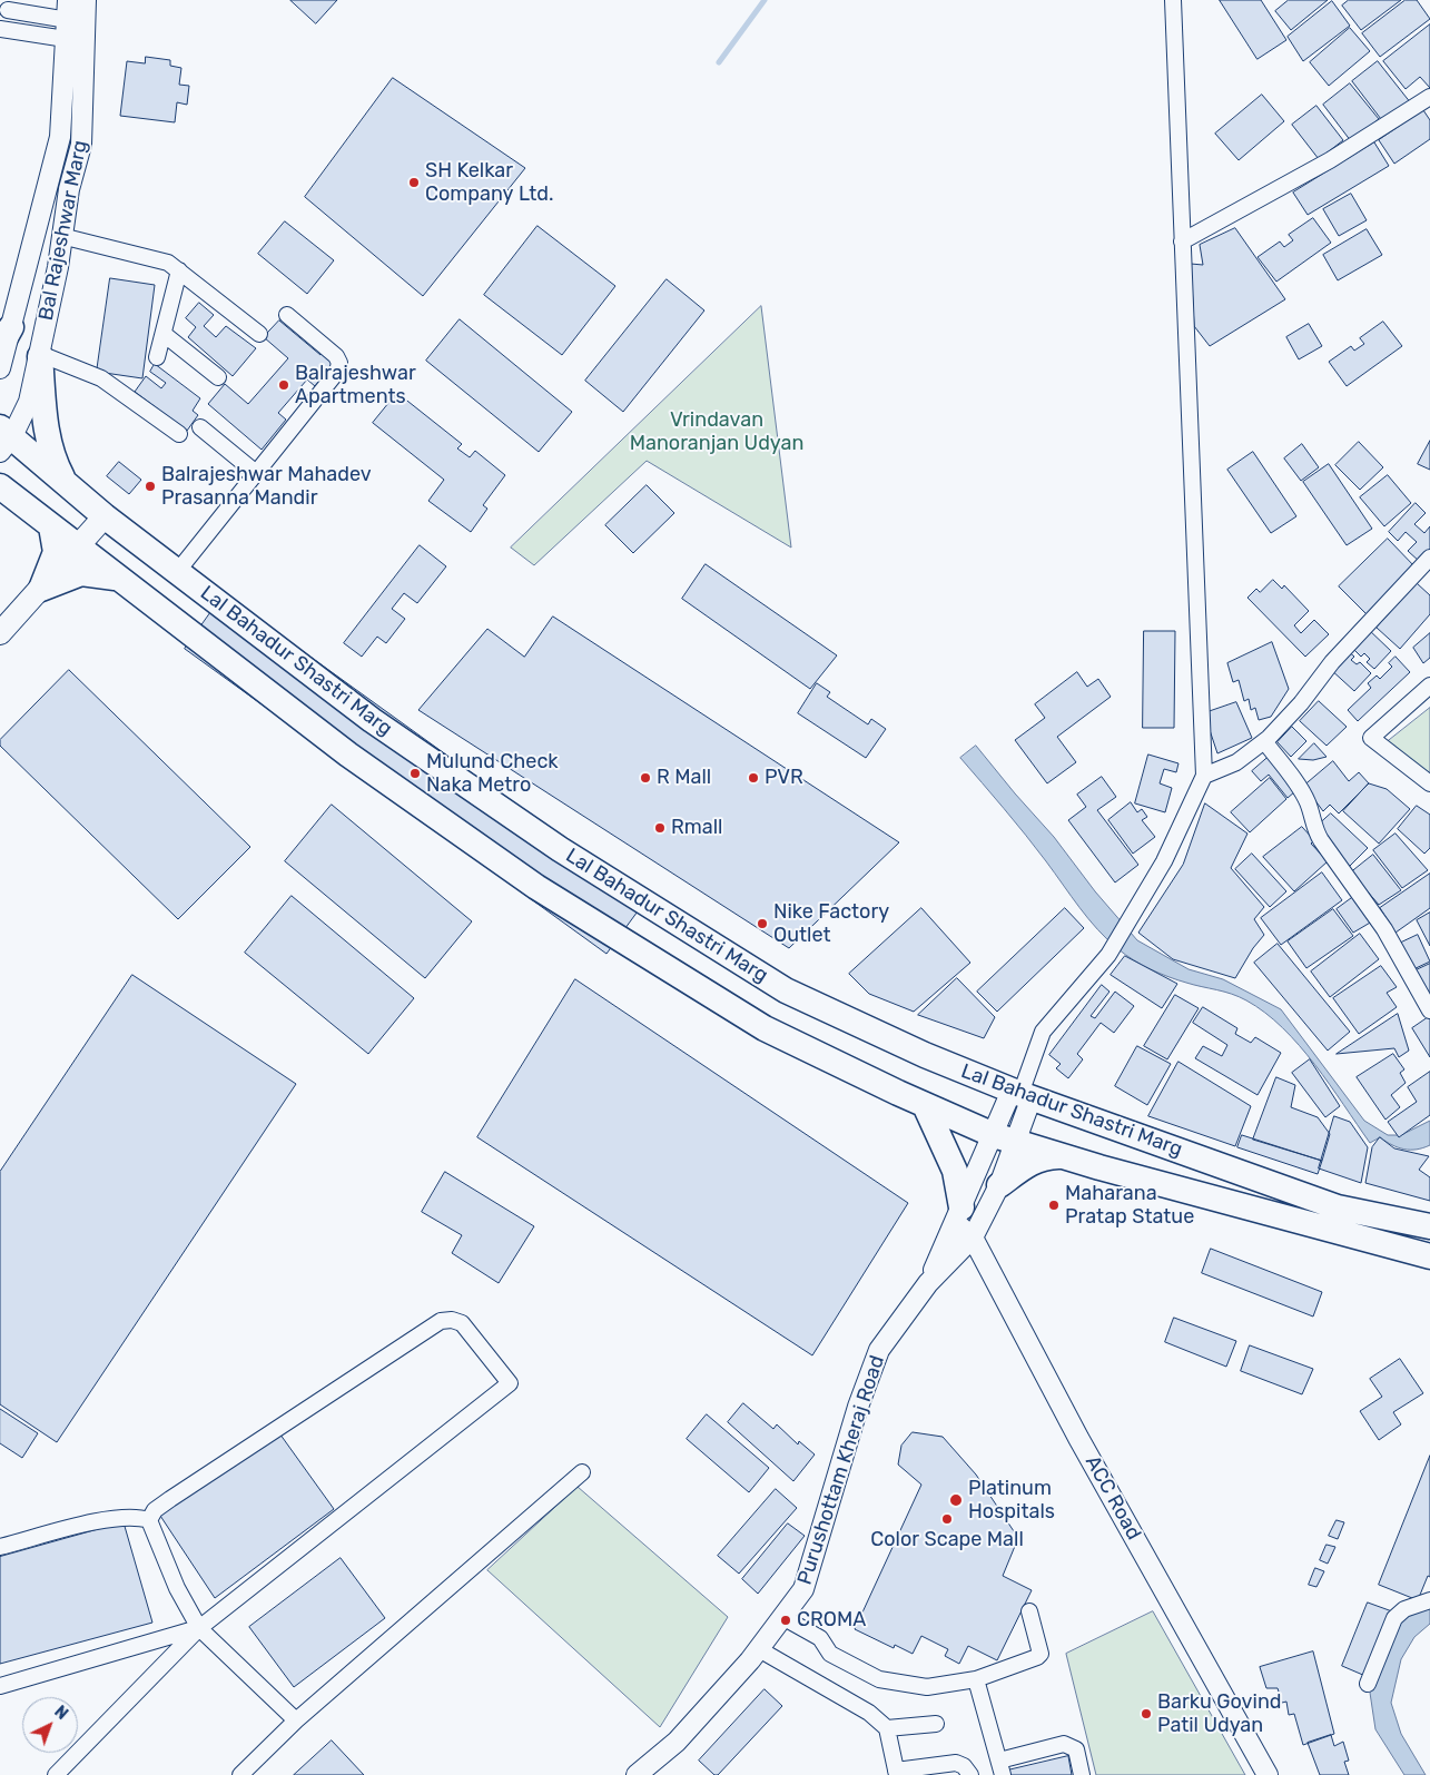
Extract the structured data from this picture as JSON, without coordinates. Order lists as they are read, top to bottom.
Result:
{
  "streets": {
    "main road": ["Lal Bahadur Shastri Marg"],
    "street": ["Bal Rajeshwar Marg", "Purushottam Kheraj Road", "ACC Road"]
  },
  "crossings": [
    ["Bal Rajeshwar Marg", "Lal Bahadur Shastri Marg"]
  ],
  "parks": ["Vrindavan Manoranjan Udyan"],
  "places": [
    "SH Kelkar Company Ltd.",
    "Balrajeshwar Apartments",
    "Balrajeshwar Mahadev Prasanna Mandir",
    "Mulund Check Naka Metro",
    "R Mall",
    "PVR",
    "Rmall",
    "Nike Factory Outlet",
    "Maharana Pratap Statue",
    "Platinum Hospitals",
    "Color Scape Mall",
    "CROMA",
    "Barku Govind Patil Udyan"
  ],
  "north": "top right"
}
